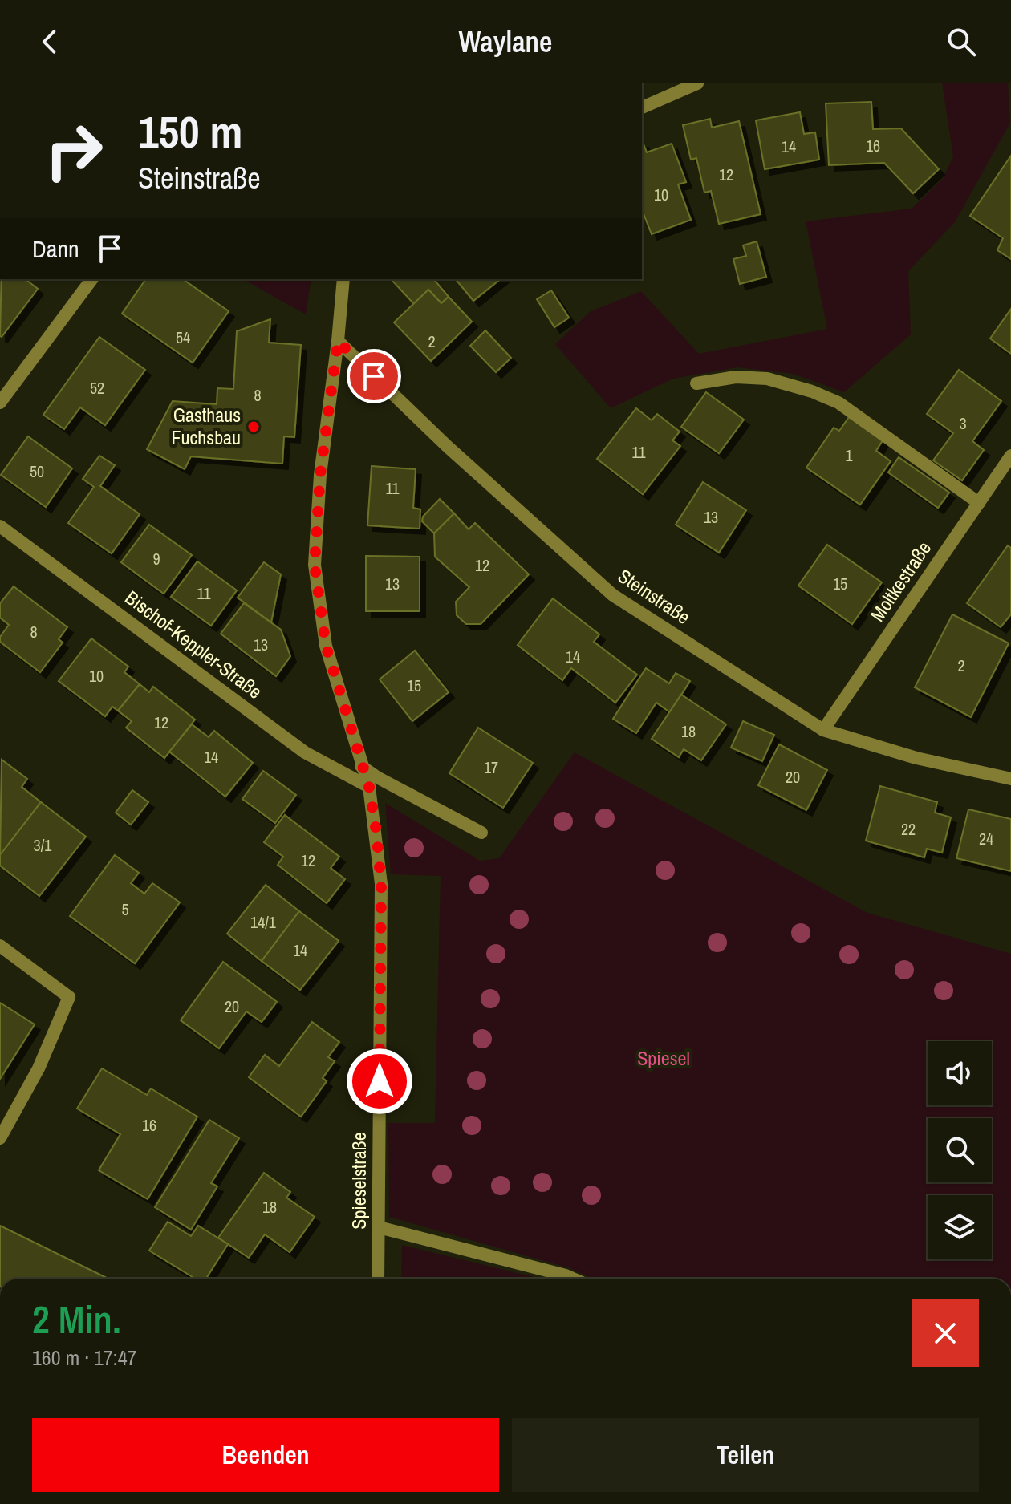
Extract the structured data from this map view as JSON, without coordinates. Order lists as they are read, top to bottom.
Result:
{
  "streets": {
    "street": [
      "Moltkestraße",
      "Steinstraße",
      "Bischof-Keppler-Straße",
      "Spieselstraße"
    ]
  },
  "crossings": [
    ["Moltkestraße", "Steinstraße"],
    ["Steinstraße", "Spieselstraße"],
    ["Bischof-Keppler-Straße", "Spieselstraße"]
  ],
  "parks": ["Spiesel"],
  "places": ["Gasthaus Fuchsbau"],
  "house_numbers": [
    "16",
    "14",
    "12",
    "10",
    "54",
    "2",
    "52",
    "8",
    "3",
    "11",
    "1",
    "50",
    "11",
    "13",
    "9",
    "12",
    "13",
    "15",
    "11",
    "8",
    "13",
    "14",
    "2",
    "10",
    "15",
    "12",
    "18",
    "14",
    "17",
    "20",
    "22",
    "24",
    "3/1",
    "12",
    "5",
    "14/1",
    "14",
    "20",
    "16",
    "18"
  ],
  "page": {
    "header": "Waylane",
    "turn": ["150 m", "Steinstraße"],
    "then": "Dann",
    "heading": ["2 Min.", "160 m · 17:47"],
    "buttons": ["Beenden", "Teilen"]
  }
}
